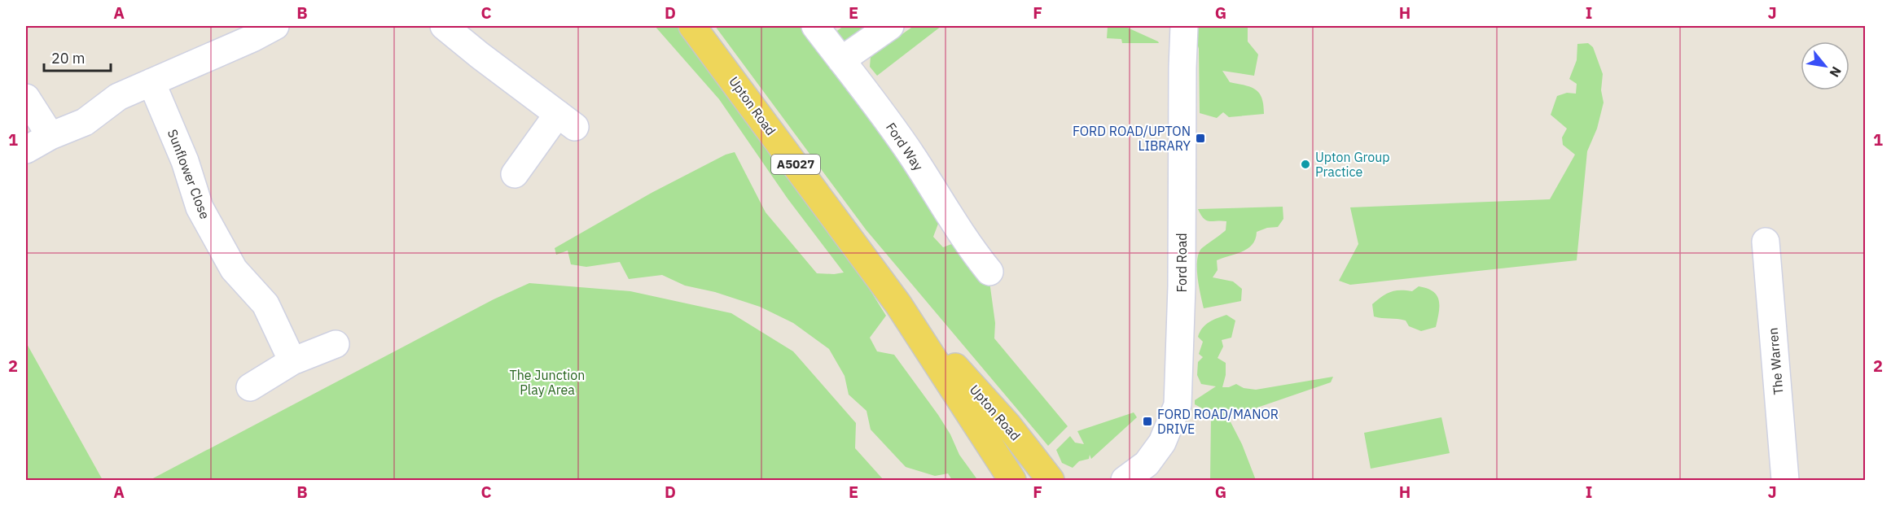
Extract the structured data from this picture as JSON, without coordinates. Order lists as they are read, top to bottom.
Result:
{
  "streets": {
    "main road": ["Upton Road", "A5027"],
    "street": [
      "Ford Way",
      "Sunflower Close",
      "Ford Road",
      "The Warren"
    ]
  },
  "parks": ["The Junction Play Area"],
  "places": {
    "transit": ["FORD ROAD/UPTON LIBRARY", "FORD ROAD/MANOR DRIVE"],
    "other": ["Upton Group Practice"]
  },
  "scale_bar": "20 m",
  "north": "bottom right",
  "grid": {
    "columns": [
      "A",
      "B",
      "C",
      "D",
      "E",
      "F",
      "G",
      "H",
      "I",
      "J"
    ],
    "rows": ["1", "2"]
  }
}
